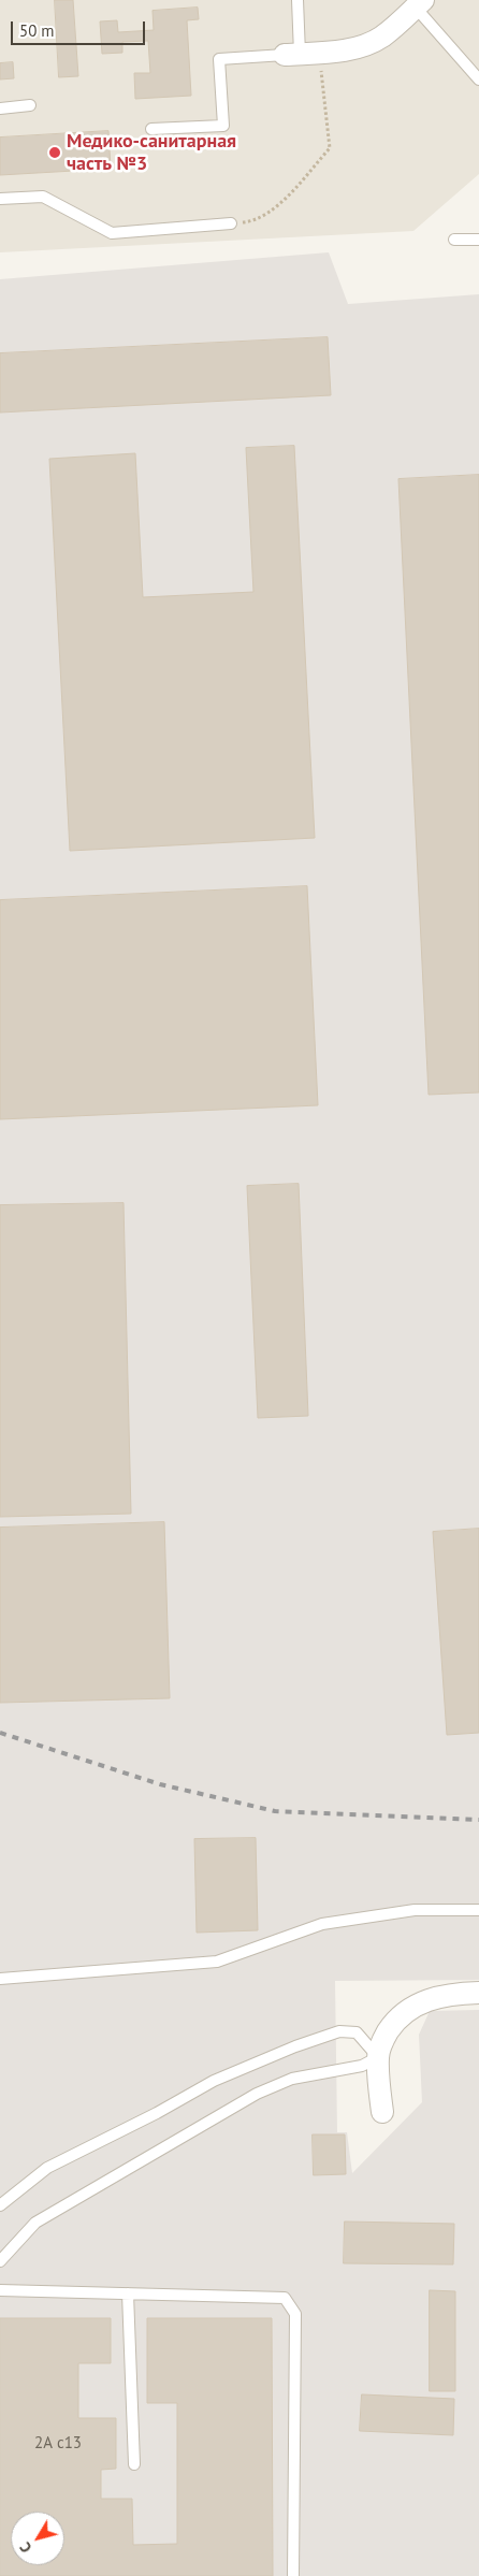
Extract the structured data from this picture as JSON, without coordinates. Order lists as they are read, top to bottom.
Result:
{
  "places": ["Медико-санитарная часть №3"],
  "house_numbers": ["2А с13"],
  "scale_bar": "50 m",
  "north": "bottom left"
}
